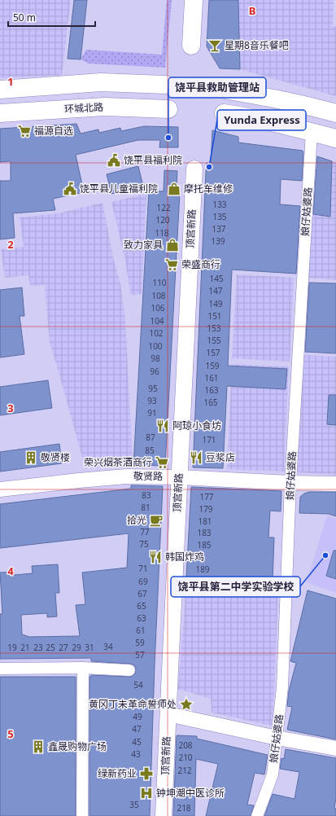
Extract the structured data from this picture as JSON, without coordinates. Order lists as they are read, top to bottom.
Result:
{
  "streets": {
    "main road": ["环城北路", "顶宫新路"],
    "street": ["娘仔姑婆路", "敬贤路"]
  },
  "crossings": [
    ["娘仔姑婆路", "敬贤路"],
    ["顶宫新路", "敬贤路"]
  ],
  "places": {
    "bar": ["星期8音乐餐吧"],
    "supermarket": ["福源自选", "荣盛商行", "荣兴烟茶酒商行"],
    "other": ["饶平县救助管理站", "Yunda Express", "饶平县第二中学实验学校"],
    "public building": ["饶平县福利院", "饶平县儿童福利院"],
    "shop": ["摩托车维修", "致力家具"],
    "restaurant": ["阿琼小食坊", "豆浆店", "韩国炸鸡"],
    "building": ["敬贤楼", "鑫晟购物广场"],
    "cafe": ["拾光"],
    "place": ["黄冈丁未革命誓师处"],
    "pharmacy": ["绿新药业"],
    "hospital": ["钟坤潮中医诊所"]
  },
  "house_numbers": [
    "133",
    "122",
    "135",
    "120",
    "137",
    "118",
    "139",
    "145",
    "110",
    "147",
    "108",
    "149",
    "106",
    "151",
    "104",
    "153",
    "102",
    "155",
    "100",
    "157",
    "98",
    "159",
    "96",
    "161",
    "95",
    "163",
    "93",
    "165",
    "91",
    "87",
    "171",
    "85",
    "83",
    "177",
    "81",
    "179",
    "181",
    "77",
    "183",
    "75",
    "185",
    "71",
    "189",
    "69",
    "67",
    "65",
    "63",
    "61",
    "59",
    "34",
    "19",
    "21",
    "23",
    "25",
    "27",
    "29",
    "31",
    "57",
    "54",
    "49",
    "47",
    "45",
    "208",
    "43",
    "210",
    "212",
    "35",
    "218"
  ],
  "scale_bar": "50 m",
  "grid": {
    "columns": ["B"],
    "rows": [
      "1",
      "2",
      "3",
      "4",
      "5"
    ]
  }
}
